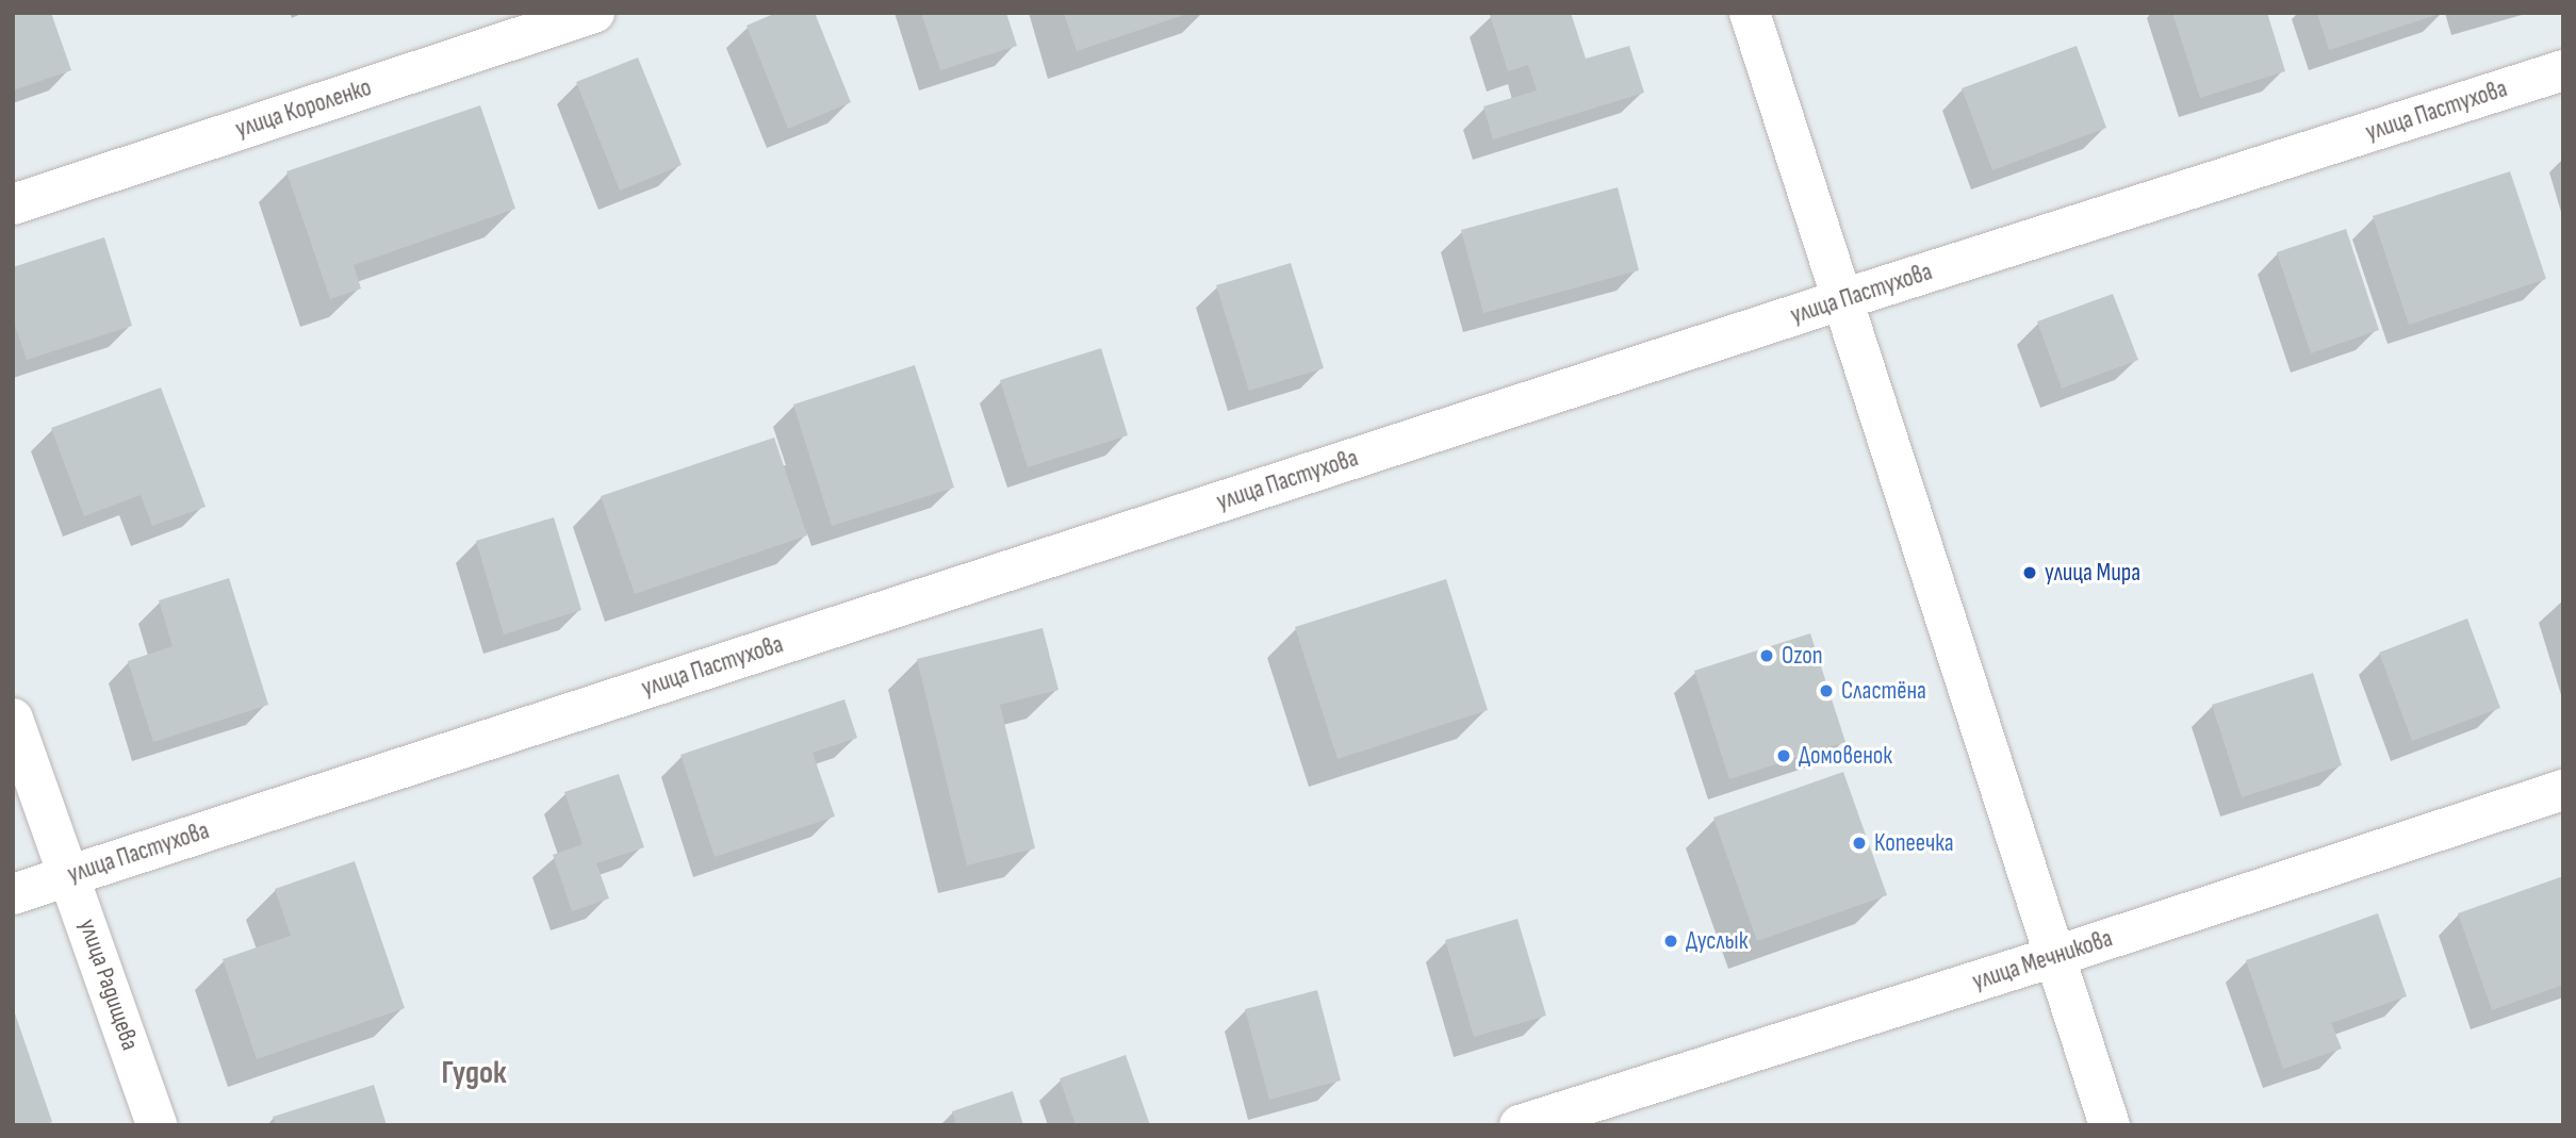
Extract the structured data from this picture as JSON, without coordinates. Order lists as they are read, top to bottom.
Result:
{
  "streets": {
    "street": [
      "улица Короленко",
      "улица Пастухова",
      "улица Мечникова",
      "улица Радищева"
    ]
  },
  "crossings": [
    ["улица Пастухова", "улица Радищева"]
  ],
  "districts": ["Гудок"],
  "places": [
    "улица Мира",
    "Ozon",
    "Сластёна",
    "Домовенок",
    "Копеечка",
    "Дуслык"
  ]
}
